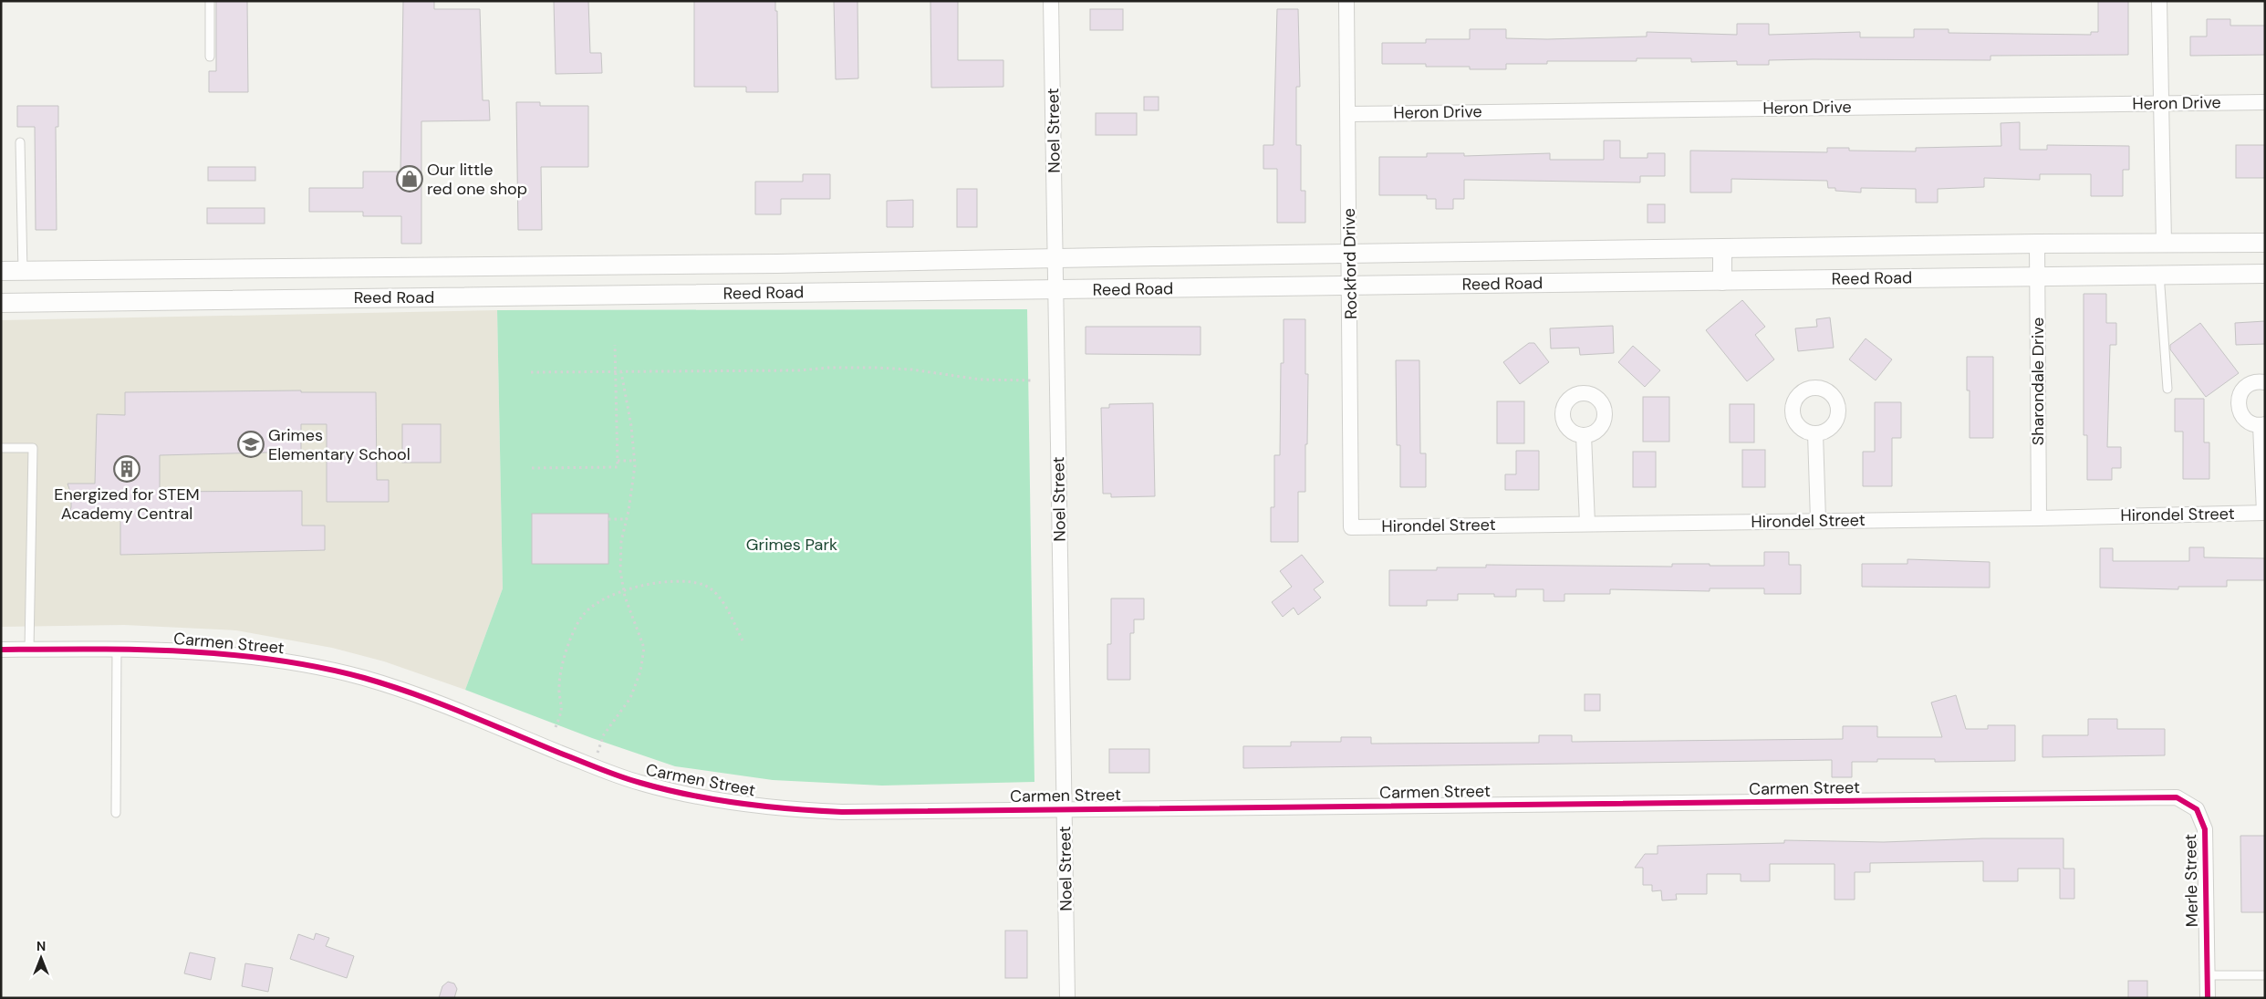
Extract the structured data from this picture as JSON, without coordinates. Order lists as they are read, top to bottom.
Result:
{
  "streets": {
    "street": [
      "Heron Drive",
      "Noel Street",
      "Rockford Drive",
      "Reed Road",
      "Sharondale Drive",
      "Hirondel Street",
      "Carmen Street",
      "Merle Street"
    ]
  },
  "crossings": [
    ["Heron Drive", "Rockford Drive"],
    ["Noel Street", "Reed Road"],
    ["Noel Street", "Carmen Street"],
    ["Rockford Drive", "Reed Road"],
    ["Rockford Drive", "Hirondel Street"],
    ["Reed Road", "Sharondale Drive"],
    ["Sharondale Drive", "Hirondel Street"],
    ["Carmen Street", "Merle Street"]
  ],
  "parks": ["Grimes Park"],
  "places": {
    "shop": ["Our little red one shop"],
    "school or university": ["Grimes Elementary School"],
    "building": ["Energized for STEM Academy Central"]
  },
  "north": "top"
}
